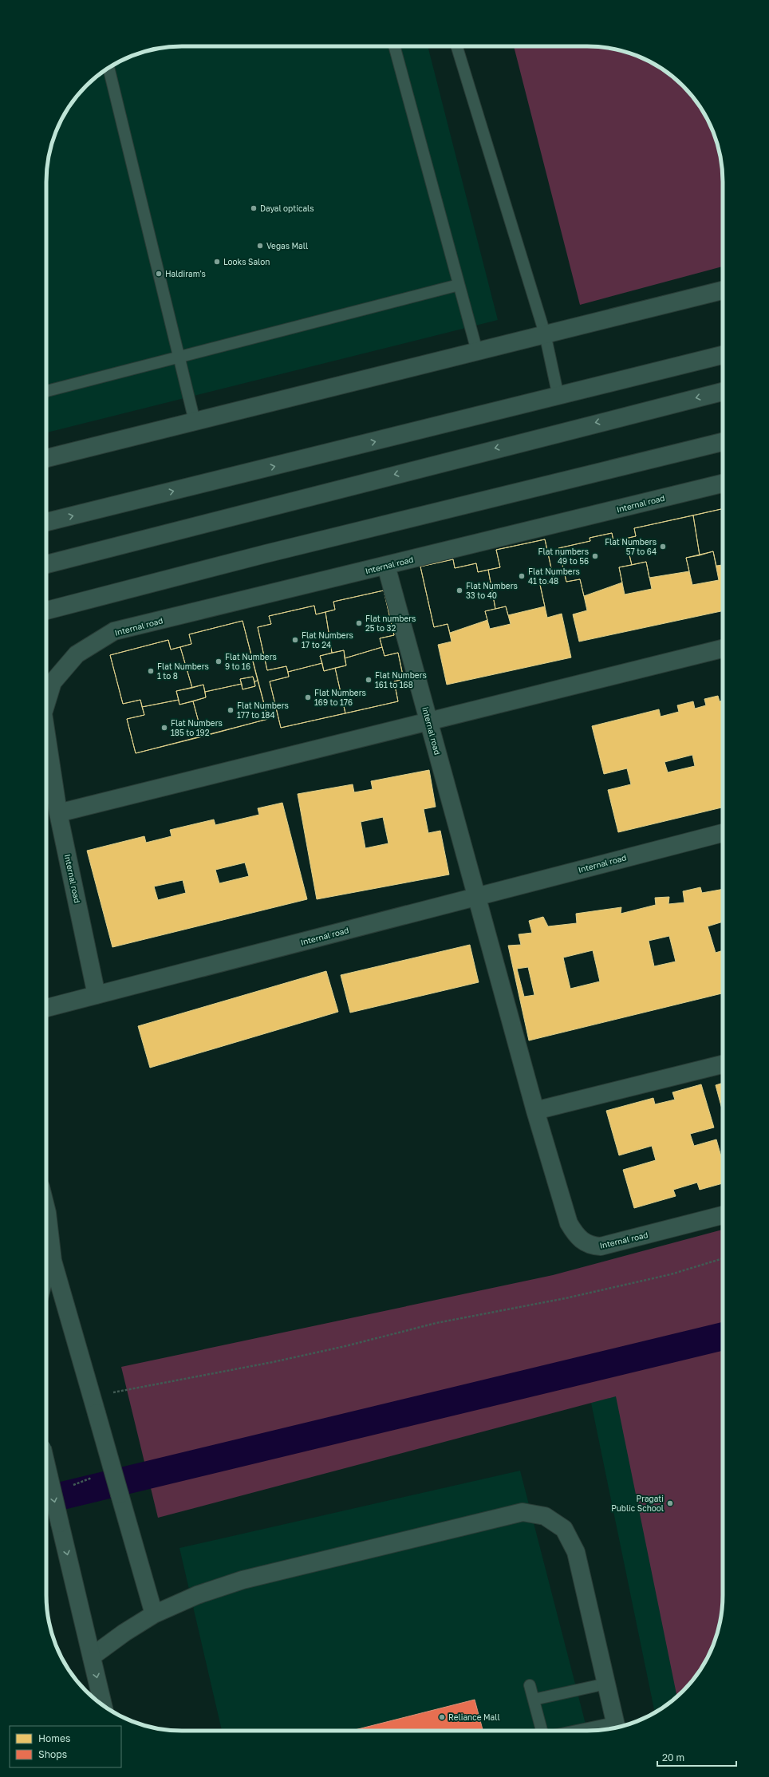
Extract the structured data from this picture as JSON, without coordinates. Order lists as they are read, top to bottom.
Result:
{
  "streets": {
    "street": ["Internal road", "internal road"]
  },
  "crossings": [
    ["Internal road", "internal road"]
  ],
  "places": [
    "Dayal opticals",
    "Vegas Mall",
    "Looks Salon",
    "Haldiram's",
    "Flat Numbers 57 to 64",
    "Flat numbers 49 to 56",
    "Flat Numbers 41 to 48",
    "Flat Numbers 33 to 40",
    "Flat numbers 25 to 32",
    "Flat Numbers 17 to 24",
    "Flat Numbers 9 to 16",
    "Flat Numbers 1 to 8",
    "Flat Numbers 161 to 168",
    "Flat Numbers 169 to 176",
    "Flat Numbers 177 to 184",
    "Flat Numbers 185 to 192",
    "Pragati Public School",
    "Reliance Mall"
  ],
  "legend": ["Homes", "Shops"],
  "scale_bar": "20 m"
}
